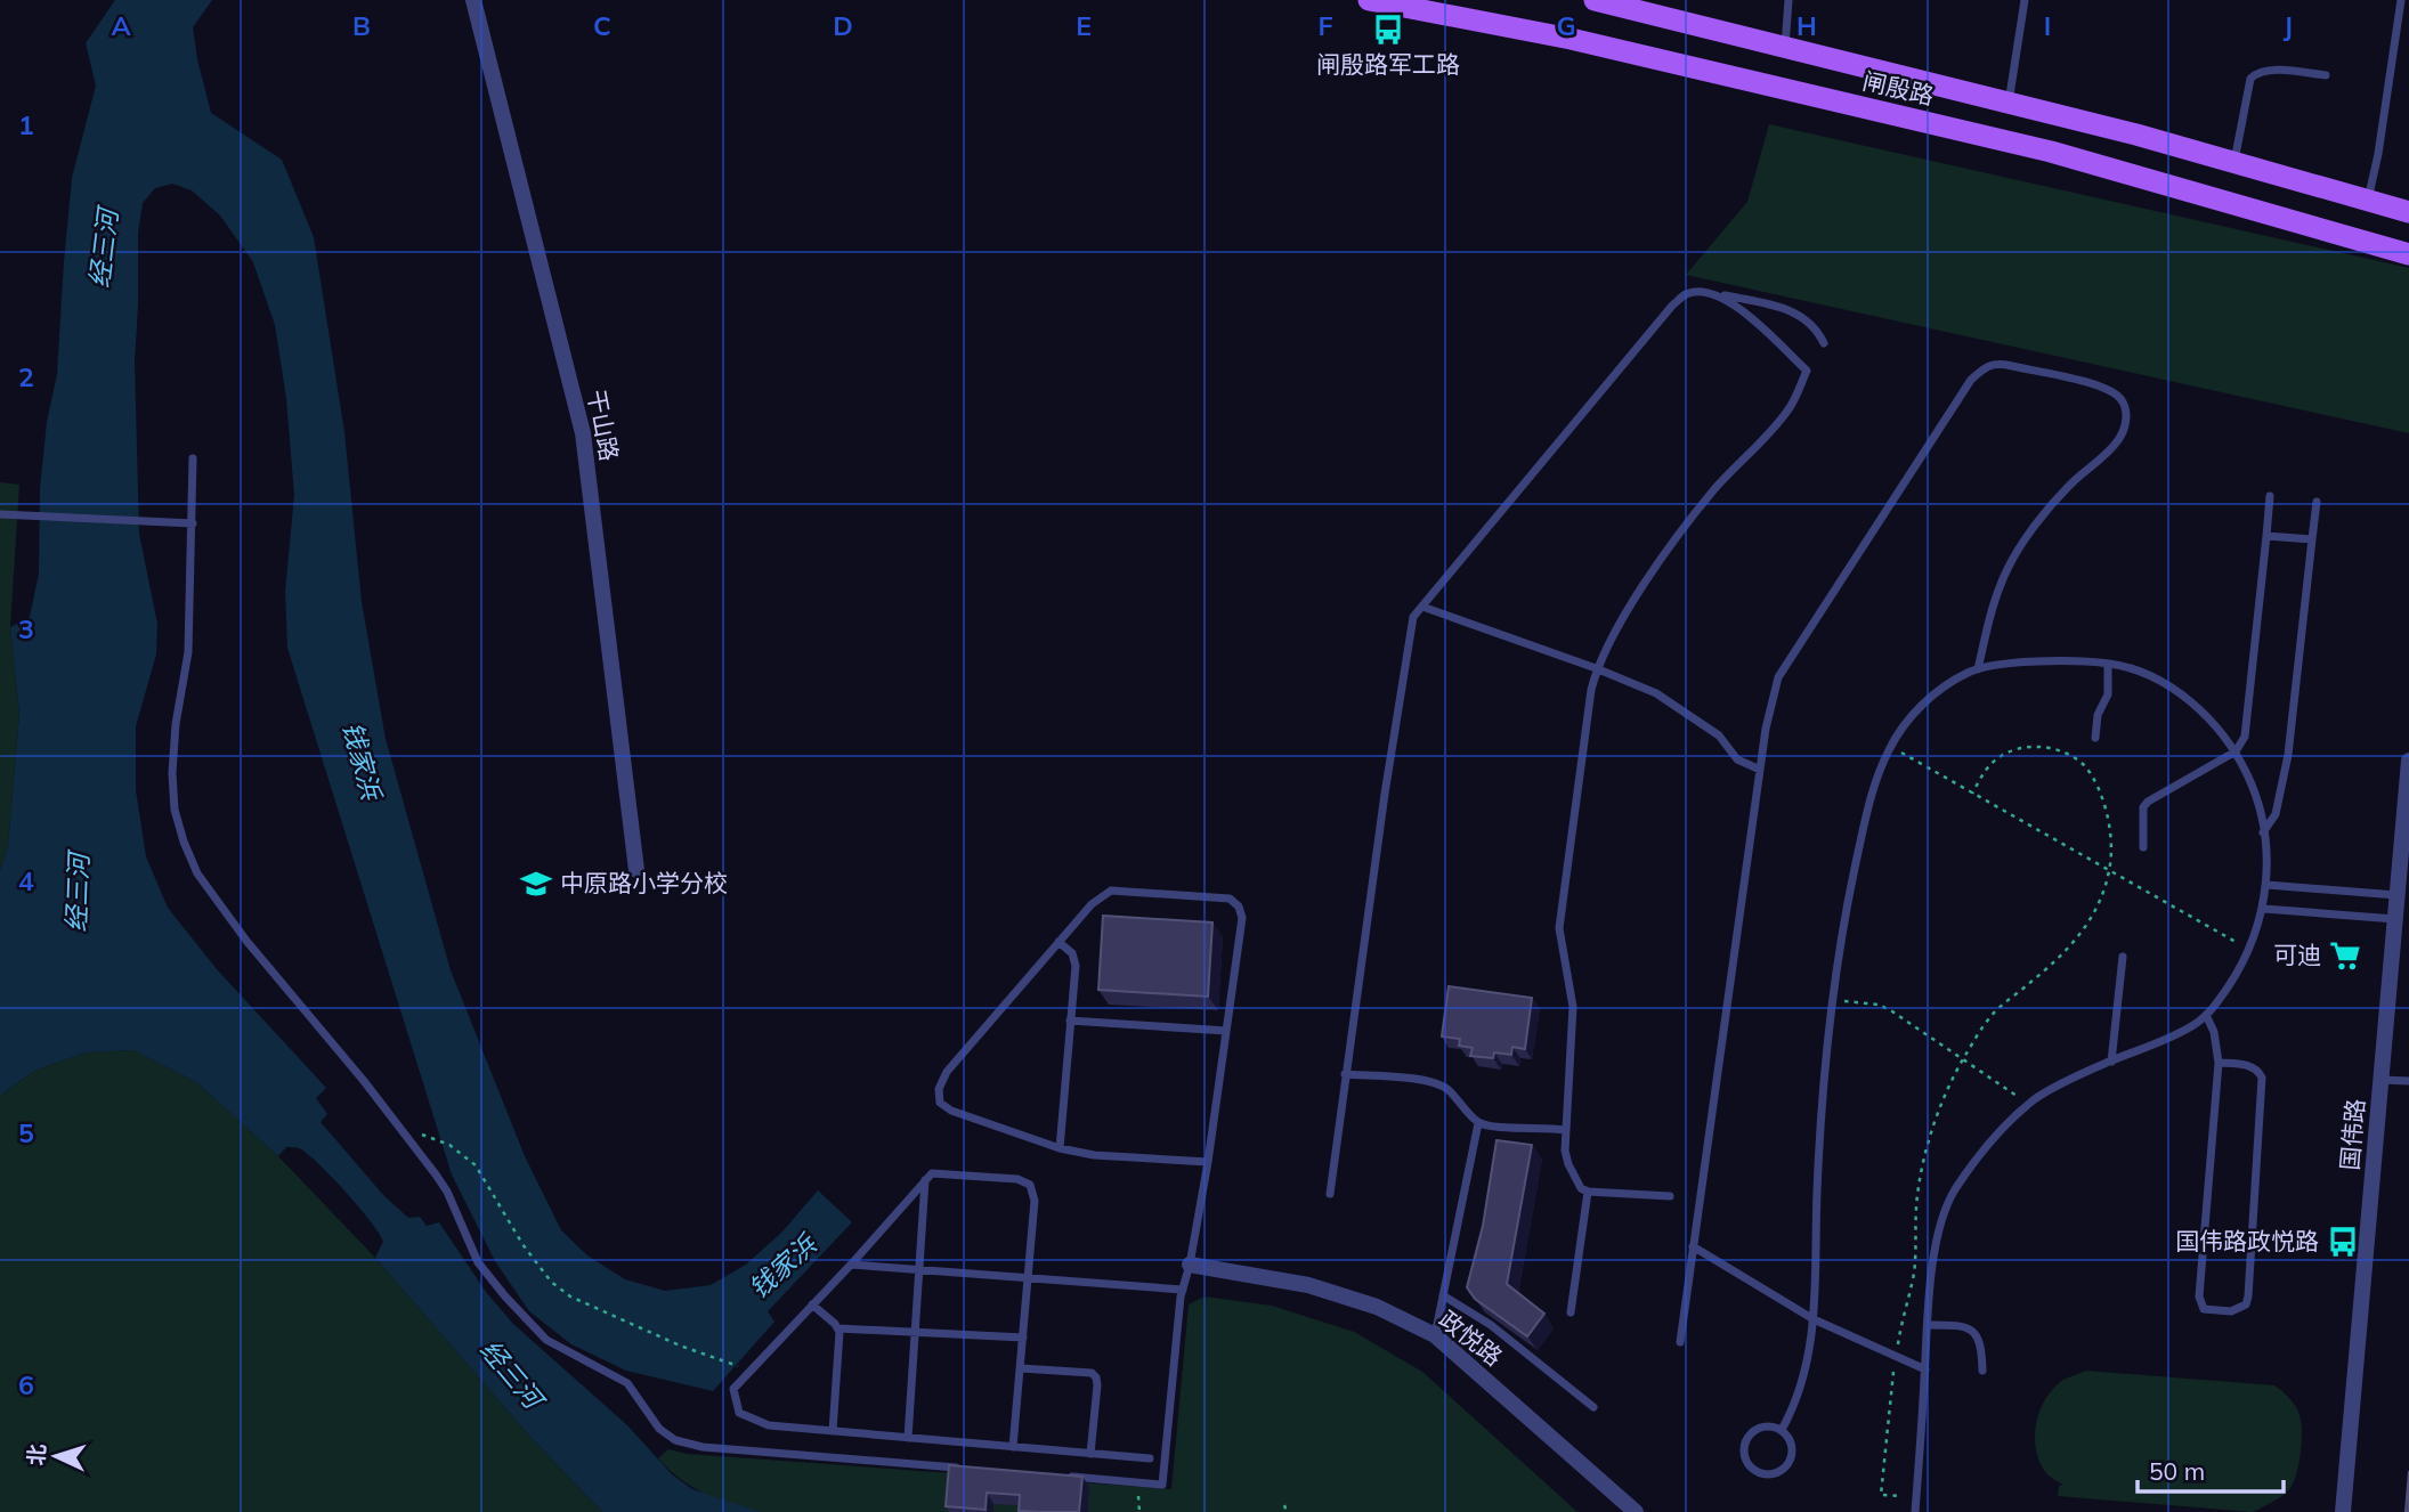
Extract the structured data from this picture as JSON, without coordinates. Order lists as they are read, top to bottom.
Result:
{
  "streets": {
    "main road": ["闸殷路"],
    "street": ["干山路", "国伟路", "政悦路"]
  },
  "water": ["经三河", "钱家浜"],
  "places": {
    "bus stop": ["闸殷路军工路", "国伟路政悦路"],
    "school or university": ["中原路小学分校"],
    "supermarket": ["可迪"]
  },
  "scale_bar": "50 m",
  "north": "left",
  "grid": {
    "columns": [
      "A",
      "B",
      "C",
      "D",
      "E",
      "F",
      "G",
      "H",
      "I",
      "J"
    ],
    "rows": [
      "1",
      "2",
      "3",
      "4",
      "5",
      "6"
    ]
  }
}
